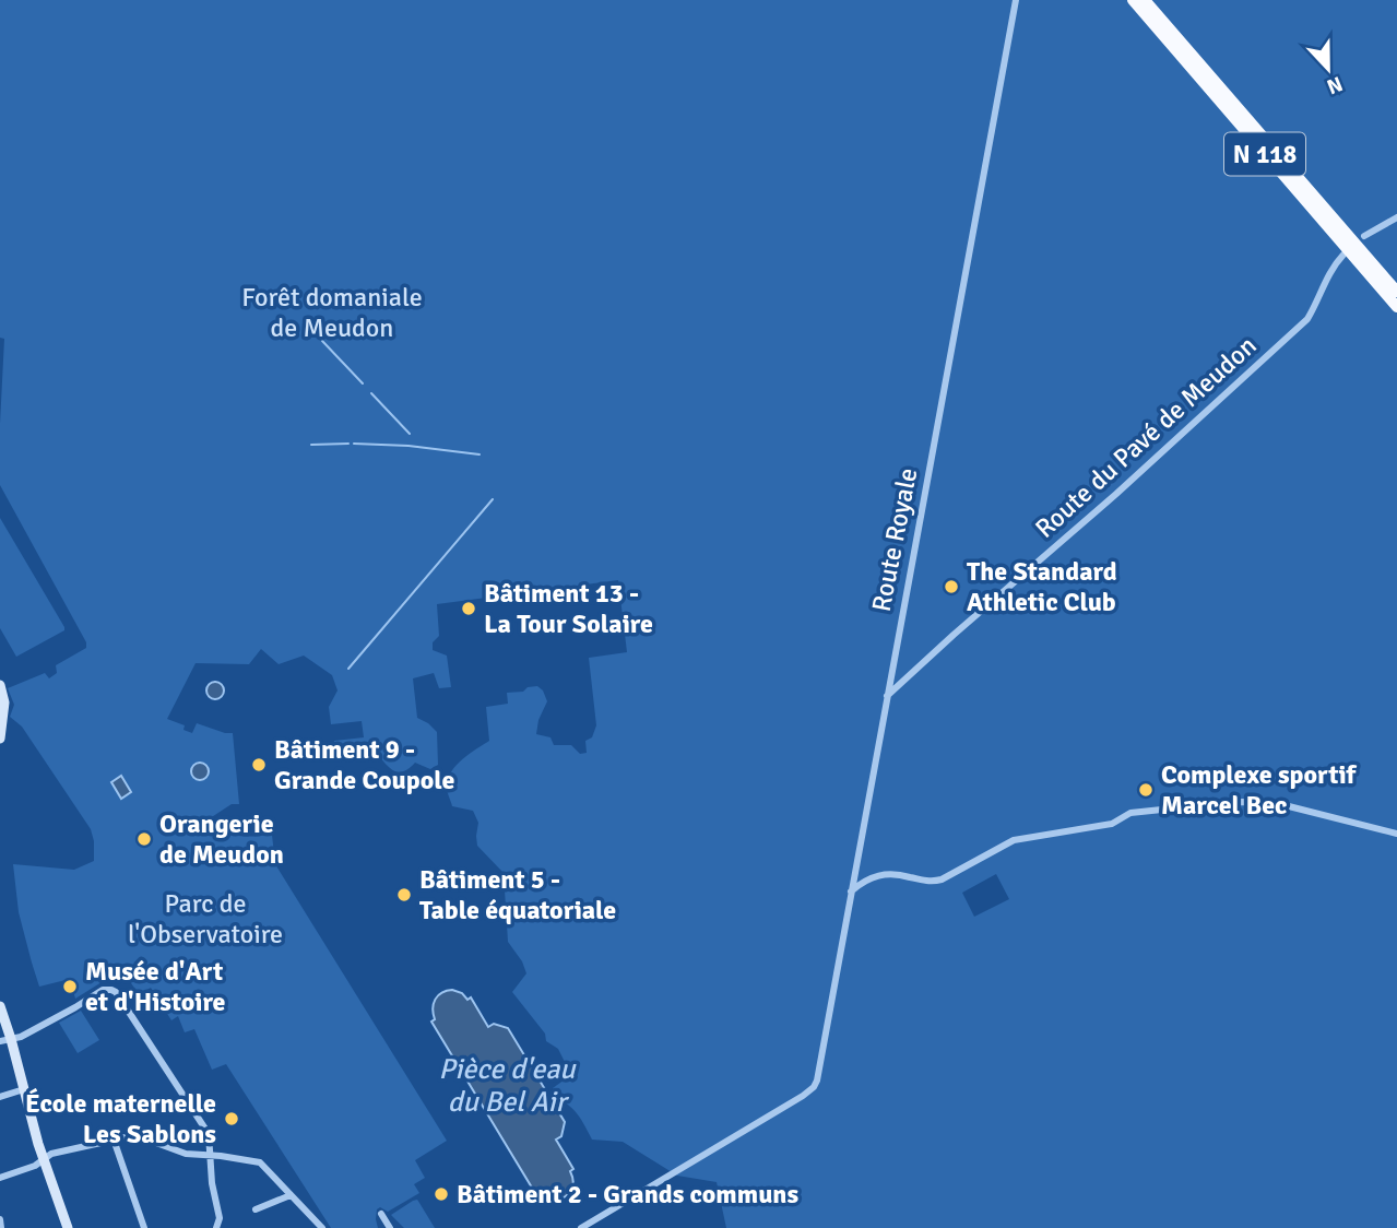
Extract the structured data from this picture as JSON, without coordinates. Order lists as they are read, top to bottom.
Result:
{
  "streets": {
    "highway": ["N 118"],
    "street": ["Route du Pavé de Meudon", "Route Royale"]
  },
  "crossings": [
    ["Route du Pavé de Meudon", "Route Royale"]
  ],
  "water": ["Pièce d'eau du Bel Air"],
  "parks": ["Forêt domaniale de Meudon", "Parc de l'Observatoire"],
  "places": [
    "The Standard Athletic Club",
    "Bâtiment 13 - La Tour Solaire",
    "Bâtiment 9 - Grande Coupole",
    "Complexe sportif Marcel Bec",
    "Orangerie de Meudon",
    "Bâtiment 5 - Table équatoriale",
    "Musée d'Art et d'Histoire",
    "École maternelle Les Sablons",
    "Bâtiment 2 - Grands communs"
  ],
  "north": "bottom"
}
